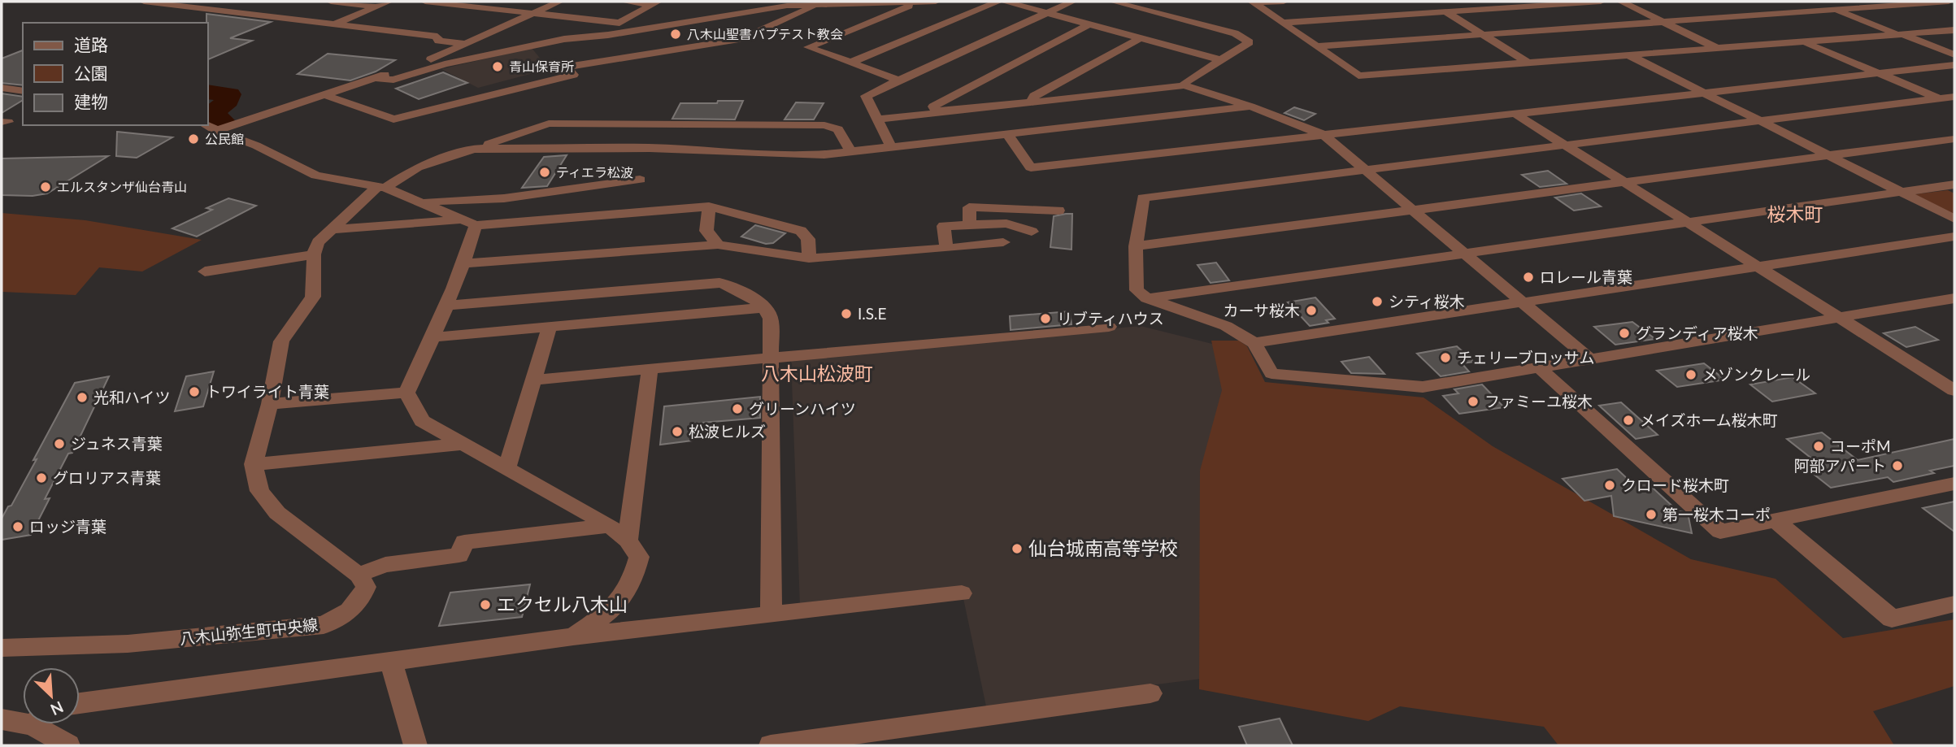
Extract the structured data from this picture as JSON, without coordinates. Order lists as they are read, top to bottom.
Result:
{
  "streets": {
    "street": ["八木山弥生町中央線"]
  },
  "districts": ["桜木町", "八木山松波町"],
  "places": [
    "八木山聖書バプテスト教会",
    "青山保育所",
    "公民館",
    "ティエラ松波",
    "エルスタンザ仙台青山",
    "ロレール青葉",
    "シティ桜木",
    "カーサ桜木",
    "I.S.E",
    "リブティハウス",
    "グランディア桜木",
    "チェリーブロッサム",
    "メゾンクレール",
    "トワイライト青葉",
    "光和ハイツ",
    "ファミーユ桜木",
    "グリーンハイツ",
    "メイズホーム桜木町",
    "松波ヒルズ",
    "ジュネス青葉",
    "コーポM",
    "阿部アパート",
    "グロリアス青葉",
    "クロード桜木町",
    "第一桜木コーポ",
    "ロッジ青葉",
    "仙台城南高等学校",
    "エクセル八木山"
  ],
  "legend": ["道路", "公園", "建物"],
  "north": "bottom right"
}
